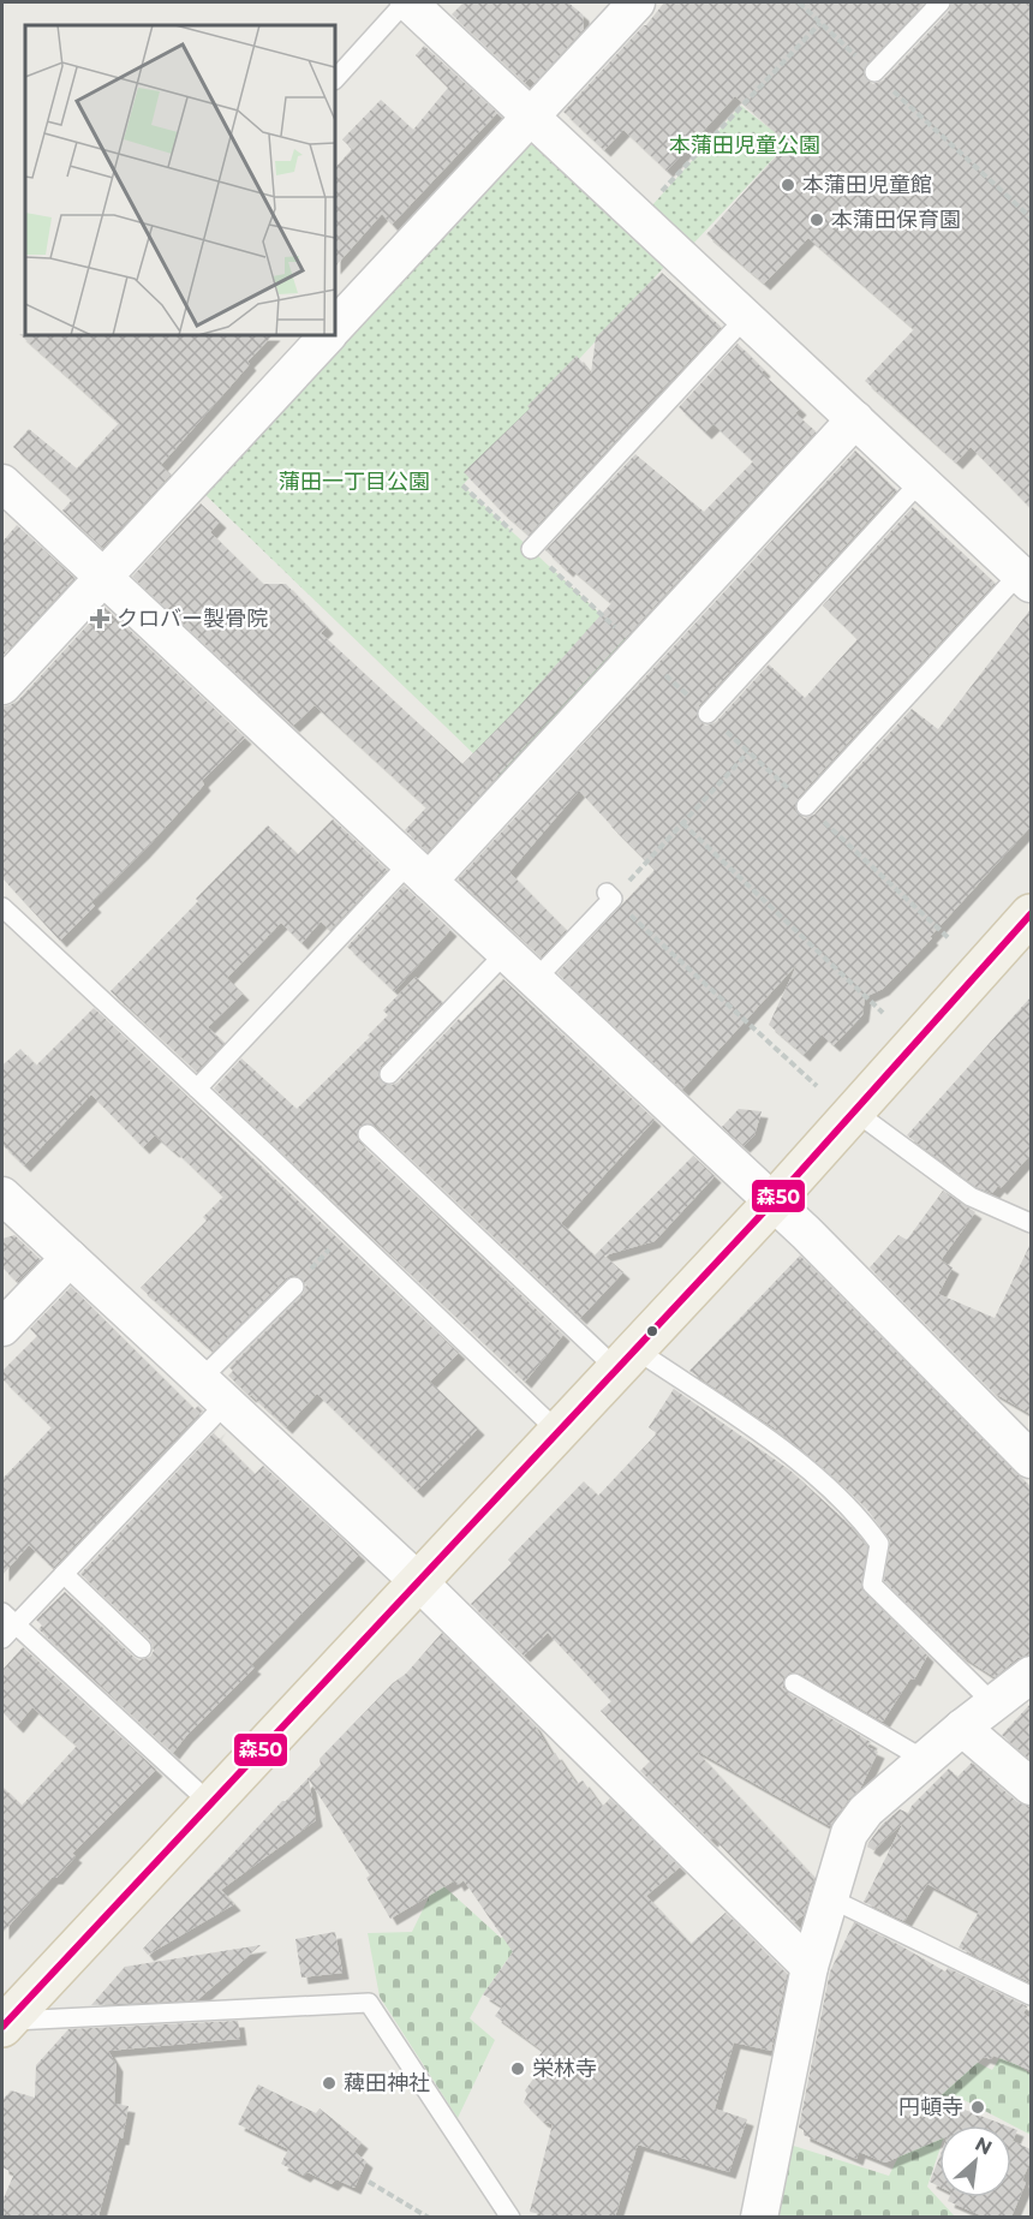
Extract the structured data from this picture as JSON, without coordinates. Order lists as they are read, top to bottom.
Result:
{
  "parks": ["本蒲田児童公園", "蒲田一丁目公園"],
  "places": {
    "other": [
      "本蒲田児童館",
      "本蒲田保育園",
      "栄林寺",
      "薭田神社",
      "円頓寺"
    ],
    "health": ["クロバー製骨院"]
  },
  "lines": ["transit line 森50"],
  "north": "top right"
}
